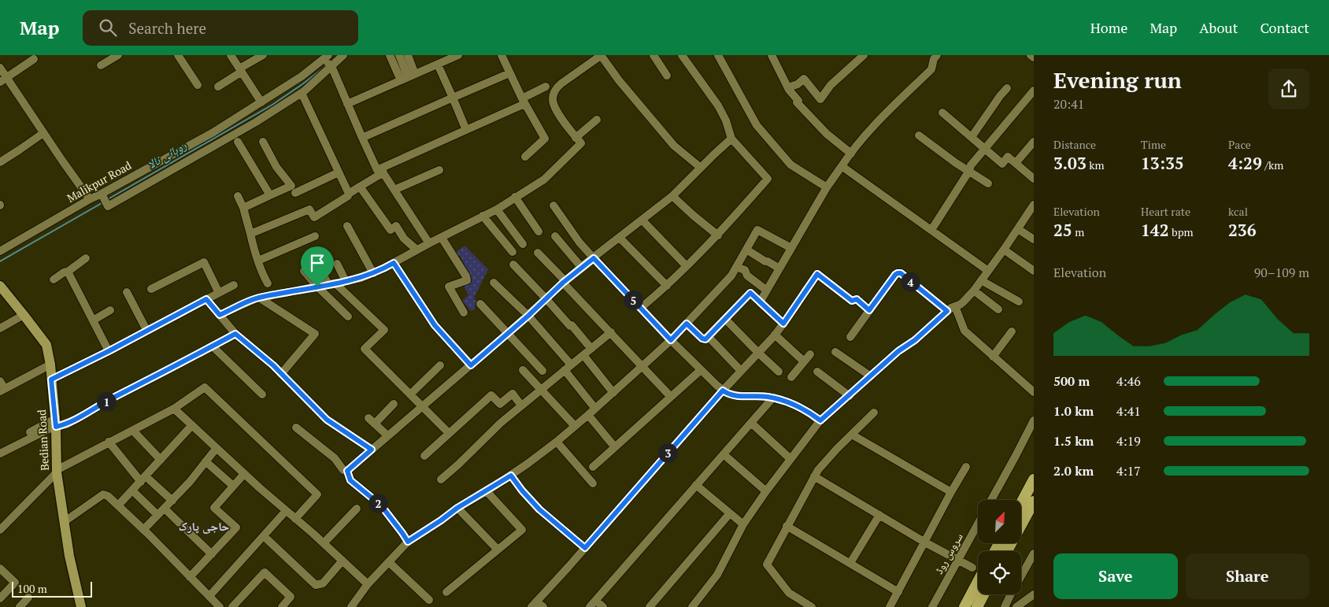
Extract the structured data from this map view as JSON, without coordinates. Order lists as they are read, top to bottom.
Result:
{
  "streets": {
    "main road": ["Bedian Road"],
    "street": ["Malikpur Road", "سروس روڈ"]
  },
  "districts": ["حاجی پارک"],
  "water": ["روہائی نالا"],
  "scale_bar": "100 m",
  "north": "top right",
  "page": {
    "header": "Map",
    "search": "Search here",
    "nav": [
      "Home",
      "Map",
      "About",
      "Contact"
    ],
    "heading": ["Evening run", "20:41"],
    "stats": [
      ["Distance", "3.03 km"],
      ["Time", "13:35"],
      ["Pace", "4:29 /km"],
      ["Elevation", "25 m"],
      ["Heart rate", "142 bpm"],
      ["kcal", "236"]
    ],
    "chart": ["Elevation", "90–109 m"],
    "pins": [
      "4",
      "5",
      "1",
      "3",
      "2"
    ],
    "list": [
      {
        "name": "500 m",
        "note": "4:46"
      },
      {
        "name": "1.0 km",
        "note": "4:41"
      },
      {
        "name": "1.5 km",
        "note": "4:19"
      },
      {
        "name": "2.0 km",
        "note": "4:17"
      }
    ],
    "buttons": ["Save", "Share"],
    "scale": "100 m"
  }
}
